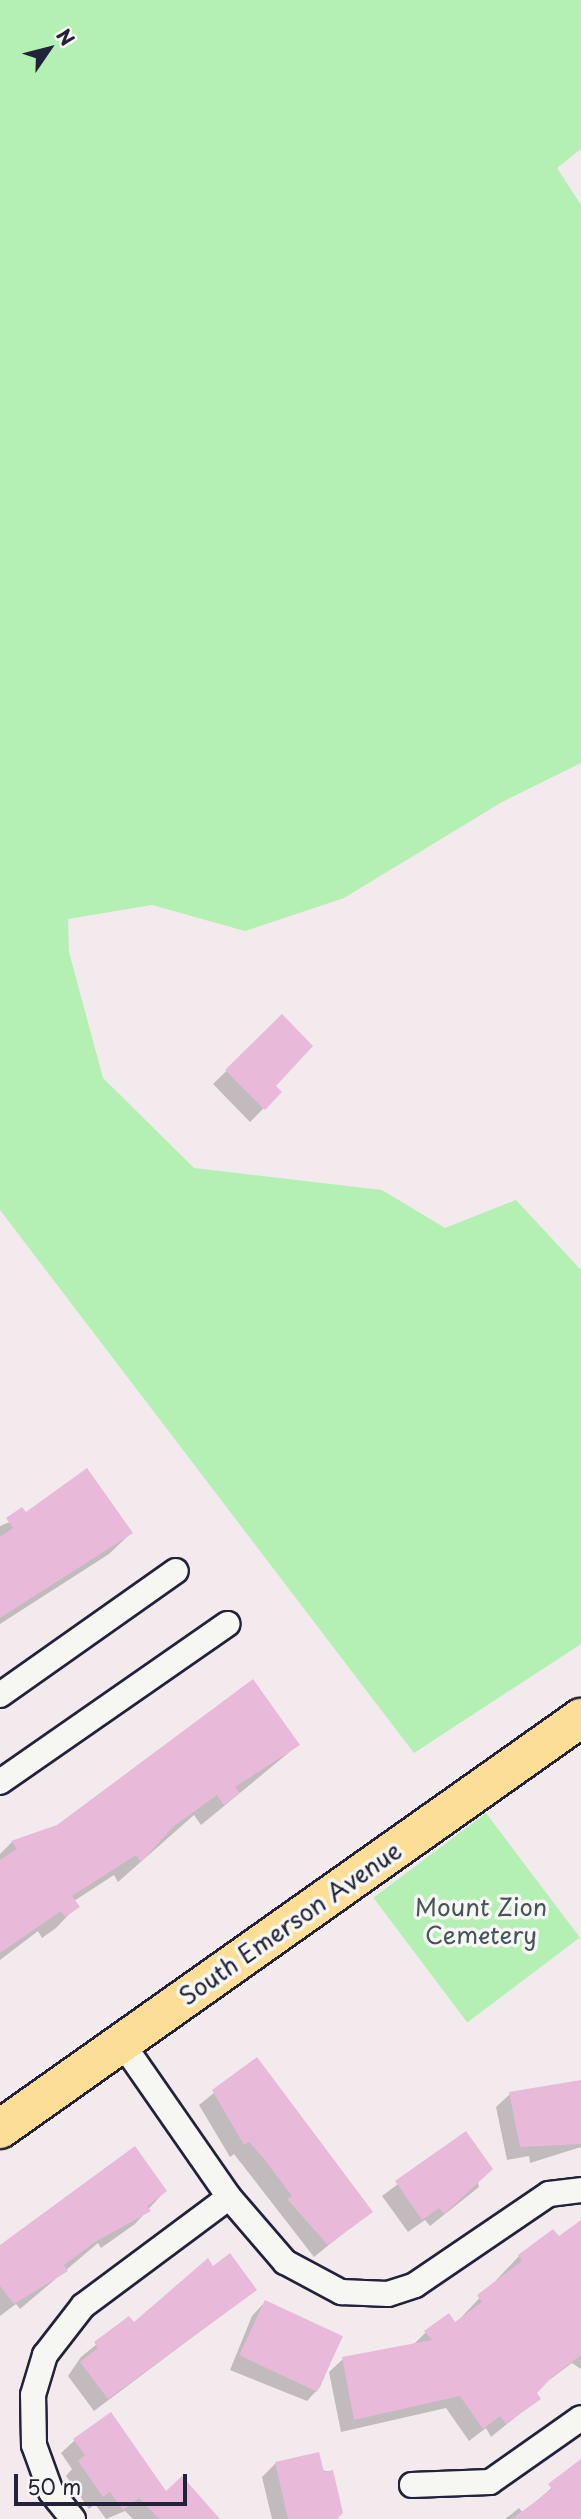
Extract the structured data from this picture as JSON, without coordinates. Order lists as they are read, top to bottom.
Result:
{
  "streets": {
    "main road": ["South Emerson Avenue"]
  },
  "parks": ["Mount Zion Cemetery"],
  "scale_bar": "50 m",
  "north": "top right"
}
